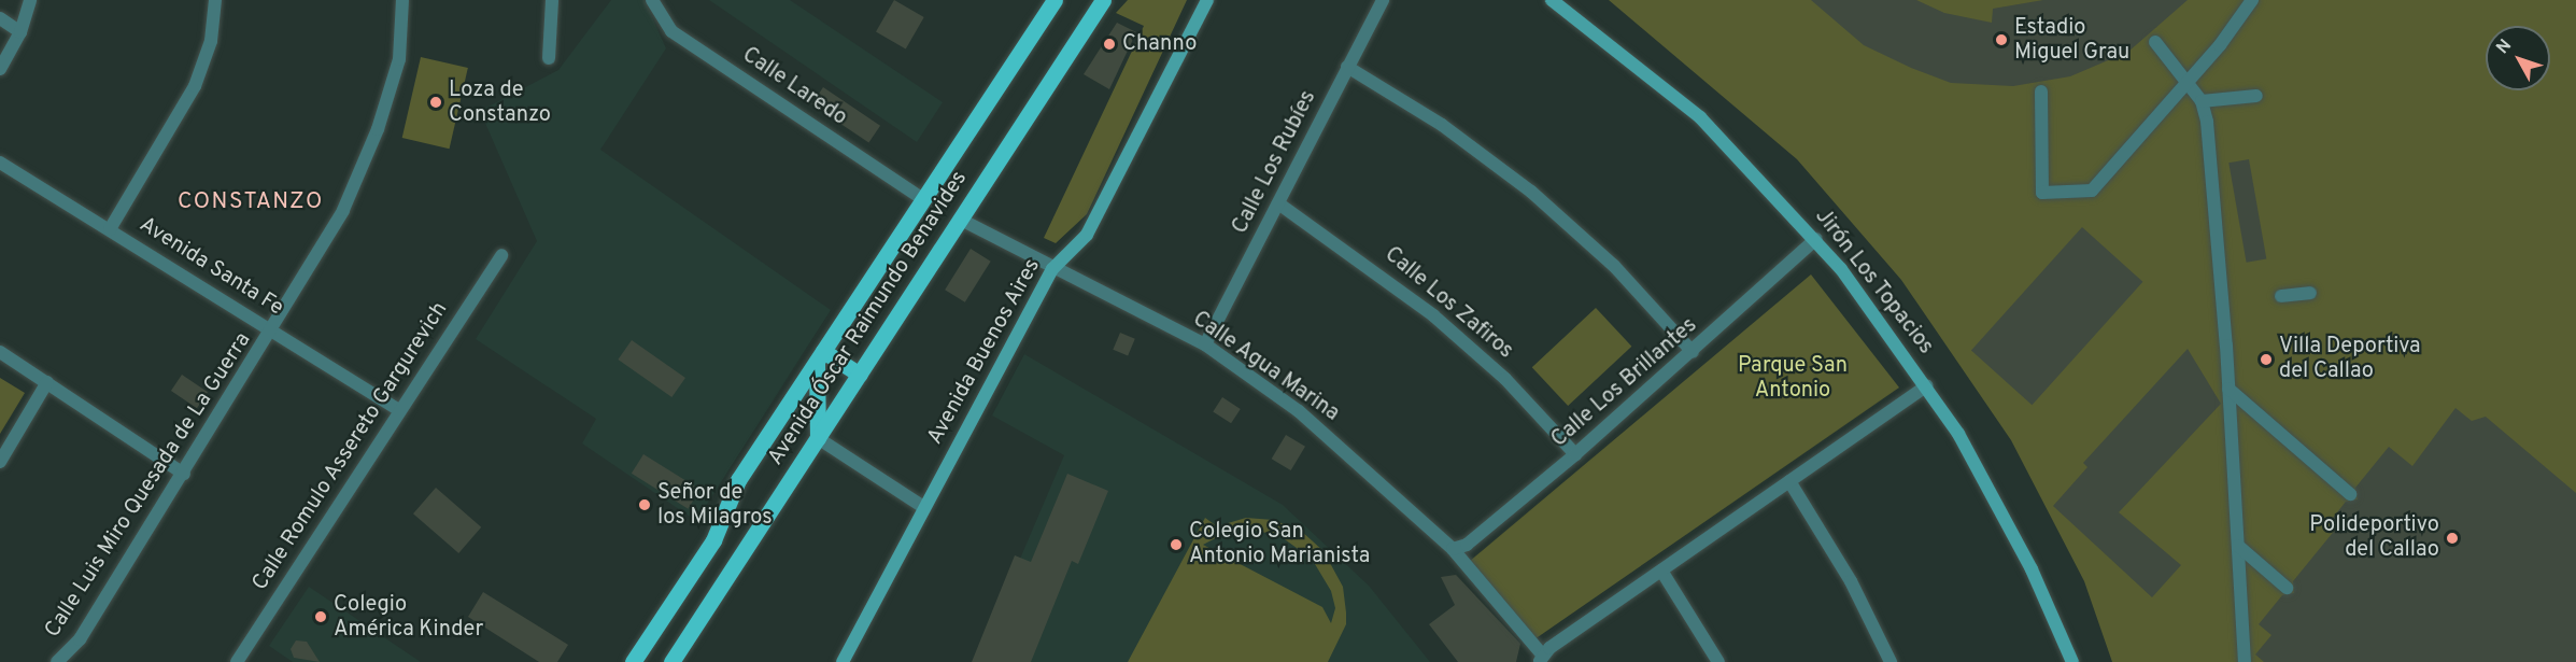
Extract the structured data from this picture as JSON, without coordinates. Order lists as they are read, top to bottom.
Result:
{
  "streets": {
    "main road": ["Jirón Los Topacios", "Avenida Óscar Raimundo Benavides", "Avenida Buenos Aires"],
    "street": [
      "Calle Laredo",
      "Calle Los Rubíes",
      "Avenida Santa Fe",
      "Calle Los Zafiros",
      "Calle Agua Marina",
      "Calle Los Brillantes",
      "Calle Romulo Assereto Gargurevich",
      "Calle Luis Miro Quesada de La Guerra"
    ]
  },
  "crossings": [
    ["Calle Laredo", "Avenida Óscar Raimundo Benavides"],
    ["Calle Los Rubíes", "Calle Los Zafiros"],
    ["Calle Los Rubíes", "Calle Agua Marina"],
    ["Avenida Santa Fe", "Calle Romulo Assereto Gargurevich"],
    ["Avenida Santa Fe", "Calle Luis Miro Quesada de La Guerra"],
    ["Jirón Los Topacios", "Calle Los Brillantes"],
    ["Calle Los Zafiros", "Calle Los Brillantes"],
    ["Avenida Óscar Raimundo Benavides", "Calle Agua Marina"],
    ["Avenida Buenos Aires", "Calle Agua Marina"],
    ["Calle Agua Marina", "Calle Los Brillantes"]
  ],
  "districts": ["CONSTANZO"],
  "parks": ["Parque San Antonio"],
  "places": [
    "Estadio Miguel Grau",
    "Channo",
    "Loza de Constanzo",
    "Villa Deportiva del Callao",
    "Señor de los Milagros",
    "Polideportivo del Callao",
    "Colegio San Antonio Marianista",
    "Colegio América Kinder"
  ],
  "north": "top left"
}
